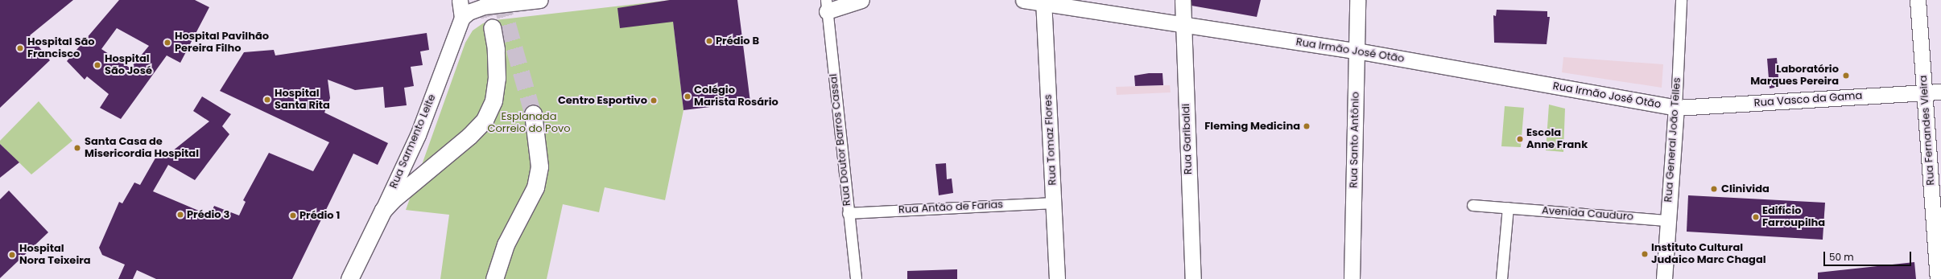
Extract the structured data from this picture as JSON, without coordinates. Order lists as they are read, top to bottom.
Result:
{
  "streets": {
    "main road": ["Rua Sarmento Leite"],
    "street": [
      "Rua Irmão José Otão",
      "Rua Vasco da Gama",
      "Rua Fernandes Vieira",
      "Rua Garibaldi",
      "Rua Doutor Barros Cassal",
      "Rua Tomaz Flores",
      "Rua Santo Antônio",
      "Rua General João Telles",
      "Rua Antão de Farias",
      "Avenida Cauduro"
    ]
  },
  "crossings": [
    ["Rua Irmão José Otão", "Rua Vasco da Gama"],
    ["Rua Irmão José Otão", "Rua Garibaldi"],
    ["Rua Irmão José Otão", "Rua Tomaz Flores"],
    ["Rua Irmão José Otão", "Rua Santo Antônio"],
    ["Rua Irmão José Otão", "Rua General João Telles"],
    ["Rua Vasco da Gama", "Rua Fernandes Vieira"],
    ["Rua Vasco da Gama", "Rua General João Telles"],
    ["Rua Doutor Barros Cassal", "Rua Antão de Farias"],
    ["Rua Tomaz Flores", "Rua Antão de Farias"],
    ["Rua General João Telles", "Avenida Cauduro"]
  ],
  "parks": ["Esplanada Correio do Povo"],
  "places": [
    "Prédio B",
    "Hospital Pavilhão Pereira Filho",
    "Hospital São Francisco",
    "Hospital São José",
    "Laboratório Marques Pereira",
    "Colégio Marista Rosário",
    "Hospital Santa Rita",
    "Centro Esportivo",
    "Fleming Medicina",
    "Escola Anne Frank",
    "Santa Casa de Misericordia Hospital",
    "Clinivida",
    "Prédio 3",
    "Prédio 1",
    "Edifício Farroupilha",
    "Instituto Cultural Judaico Marc Chagal",
    "Hospital Nora Teixeira"
  ],
  "scale_bar": "50 m"
}
